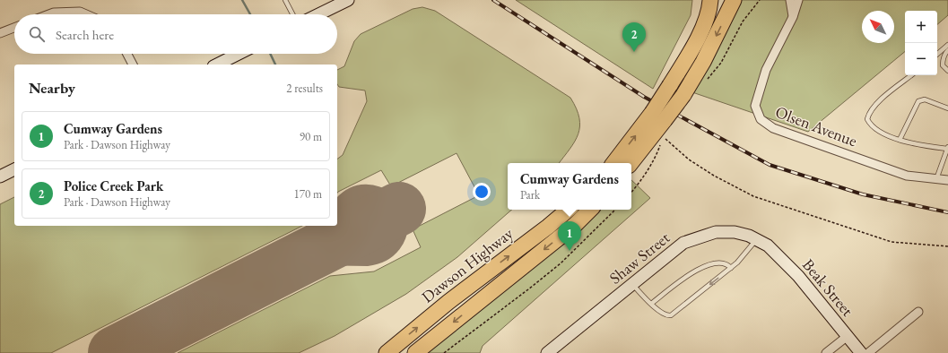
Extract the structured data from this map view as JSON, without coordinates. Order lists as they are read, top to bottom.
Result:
{
  "streets": {
    "highway": ["Dawson Highway"],
    "street": ["Olsen Avenue", "Shaw Street", "Beak Street"]
  },
  "crossings": [
    ["Shaw Street", "Beak Street"]
  ],
  "north": "top left",
  "page": {
    "map_buttons": ["+", "−"],
    "search": "Search here",
    "pins": ["2", "1"],
    "heading": ["Nearby", "2 results"],
    "list": [
      {
        "mark": "1",
        "name": "Cumway Gardens",
        "note": "Park · Dawson Highway",
        "value": "90 m"
      },
      {
        "mark": "2",
        "name": "Police Creek Park",
        "note": "Park · Dawson Highway",
        "value": "170 m"
      }
    ],
    "popup": ["Cumway Gardens", "Park"]
  }
}
